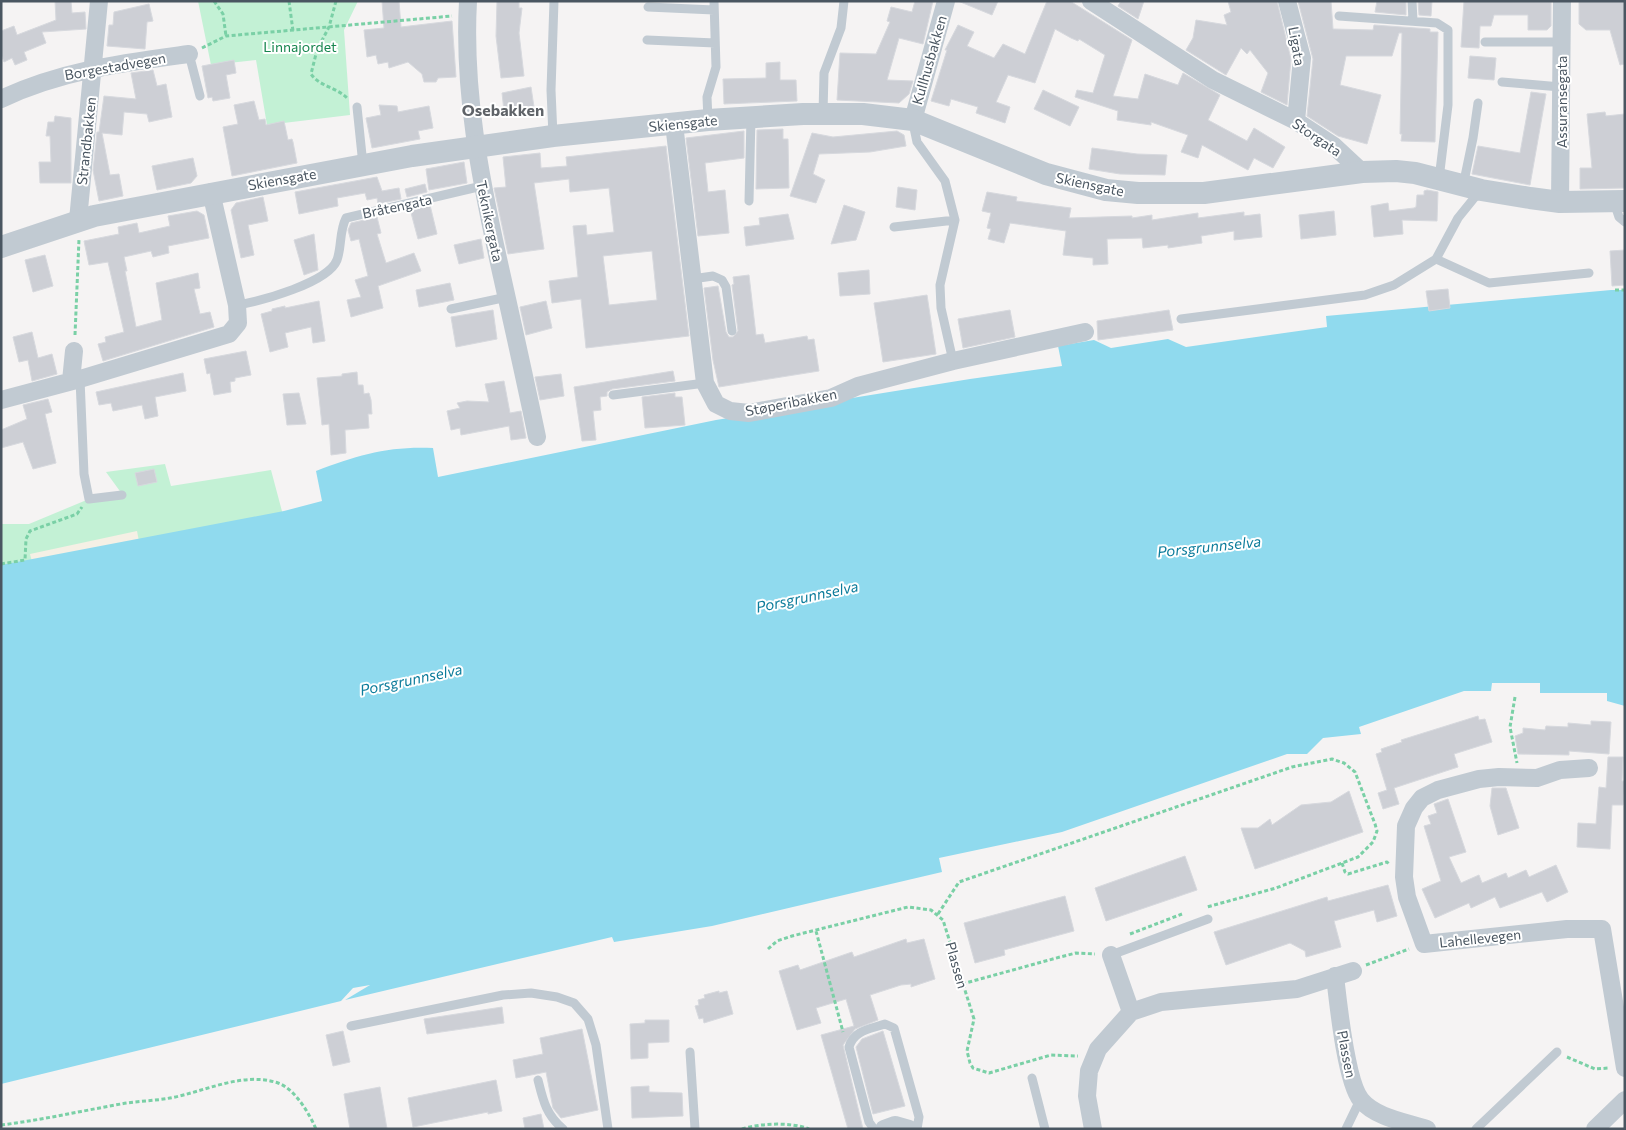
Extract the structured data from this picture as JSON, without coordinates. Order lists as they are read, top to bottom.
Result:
{
  "streets": {
    "street": [
      "Ligata",
      "Kullhusbakken",
      "Borgestadvegen",
      "Assuransegata",
      "Skiensgate",
      "Storgata",
      "Strandbakken",
      "Teknikergata",
      "Støperibakken",
      "Lahellevegen",
      "Plassen"
    ],
    "lane": ["Bråtengata"]
  },
  "crossings": [
    ["Ligata", "Storgata"],
    ["Kullhusbakken", "Skiensgate"],
    ["Borgestadvegen", "Strandbakken"],
    ["Skiensgate", "Storgata"],
    ["Skiensgate", "Strandbakken"],
    ["Skiensgate", "Teknikergata"],
    ["Skiensgate", "Støperibakken"],
    ["Bråtengata", "Teknikergata"]
  ],
  "districts": ["Osebakken"],
  "water": ["Porsgrunnselva"],
  "parks": ["Linnajordet"]
}
